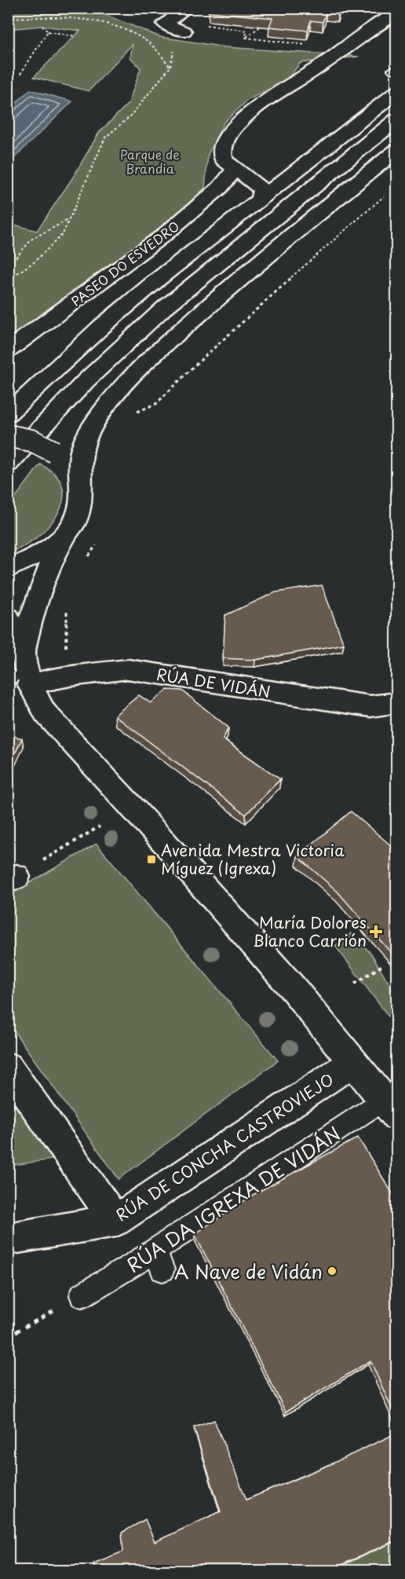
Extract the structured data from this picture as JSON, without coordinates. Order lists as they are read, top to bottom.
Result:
{
  "streets": {
    "main road": ["PASEO DO ESVEDRO", "RÚA DE VIDÁN", "RÚA DE CONCHA CASTROVIEJO"],
    "lane": ["RÚA DA IGREXA DE VIDÁN"]
  },
  "parks": ["Parque de Brandia"],
  "places": {
    "transit": ["Avenida Mestra Victoria Míguez (Igrexa)"],
    "health": ["María Dolores Blanco Carrión"],
    "other": ["A Nave de Vidán"]
  }
}
